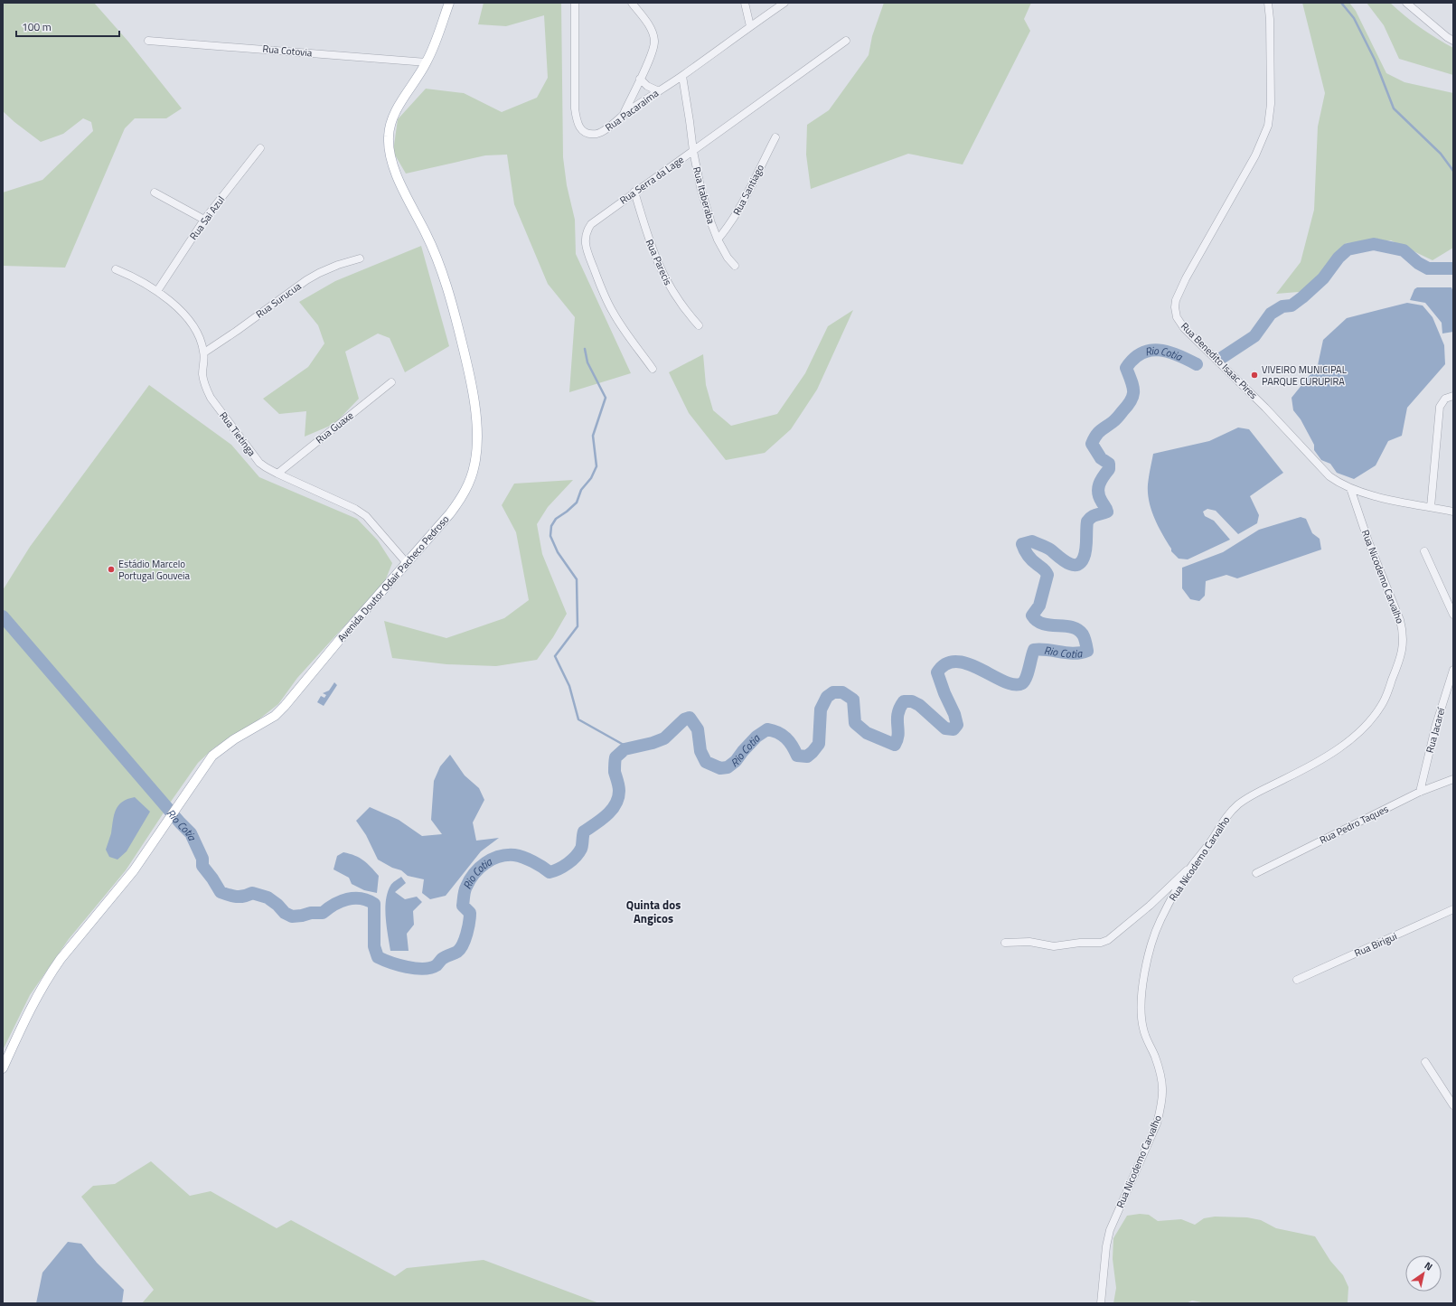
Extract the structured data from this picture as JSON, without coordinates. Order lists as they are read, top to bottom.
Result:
{
  "streets": {
    "main road": ["Avenida Doutor Odair Pacheco Pedroso"],
    "street": [
      "Rua Cotovia",
      "Rua Pacaraima",
      "Rua Serra da Lage",
      "Rua Santiago",
      "Rua Itaberaba",
      "Rua Sai Azul",
      "Rua Parecis",
      "Rua Surucua",
      "Rua Benedito Isaac Pires",
      "Rua Guaxe",
      "Rua Tietinga",
      "Rua Nicodemo Carvalho",
      "Rua Jacareí",
      "Rua Pedro Taques",
      "Rua Birigui"
    ]
  },
  "crossings": [
    ["Rua Cotovia", "Avenida Doutor Odair Pacheco Pedroso"],
    ["Rua Pacaraima", "Rua Itaberaba"],
    ["Rua Serra da Lage", "Rua Itaberaba"],
    ["Rua Serra da Lage", "Rua Parecis"],
    ["Rua Santiago", "Rua Itaberaba"],
    ["Rua Sai Azul", "Rua Tietinga"],
    ["Rua Surucua", "Rua Tietinga"],
    ["Rua Benedito Isaac Pires", "Rua Nicodemo Carvalho"],
    ["Rua Guaxe", "Rua Tietinga"],
    ["Rua Tietinga", "Avenida Doutor Odair Pacheco Pedroso"],
    ["Rua Jacareí", "Rua Pedro Taques"]
  ],
  "districts": ["Quinta dos Angicos"],
  "water": ["Rio Cotia"],
  "places": ["VIVEIRO MUNICIPAL PARQUE CURUPIRA", "Estádio Marcelo Portugal Gouveia"],
  "scale_bar": "100 m",
  "north": "top right"
}
